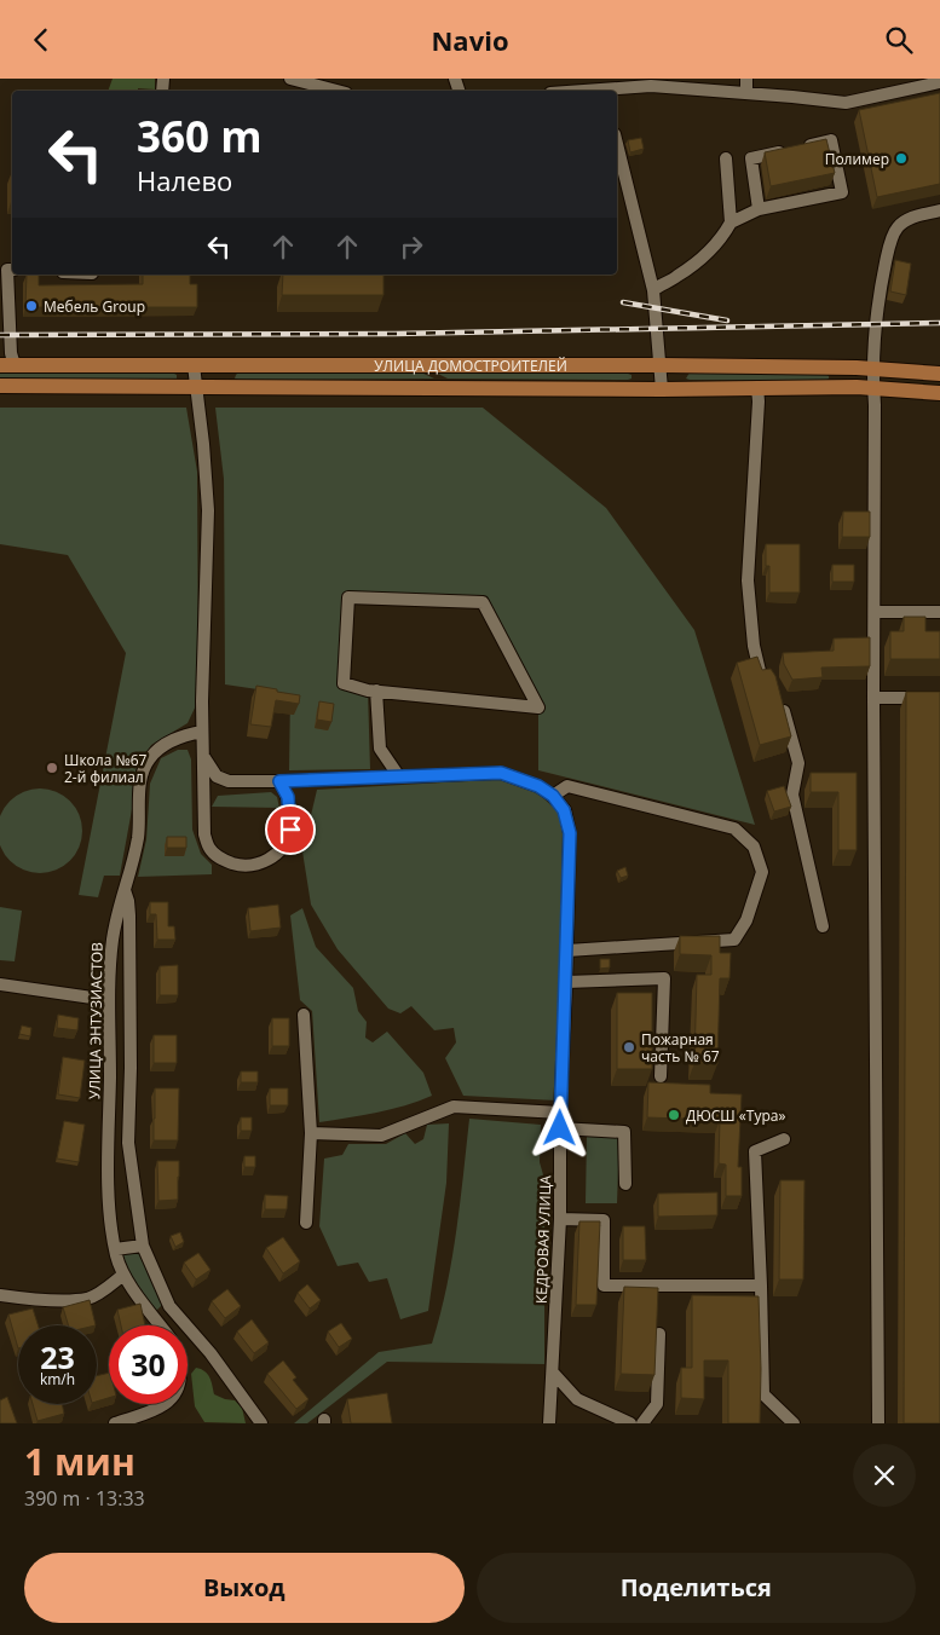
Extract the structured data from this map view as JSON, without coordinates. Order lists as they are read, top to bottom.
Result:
{
  "streets": {
    "main road": ["УЛИЦА ДОМОСТРОИТЕЛЕЙ"],
    "street": ["УЛИЦА ЭНТУЗИАСТОВ", "КЕДРОВАЯ УЛИЦА"]
  },
  "places": [
    "Полимер",
    "Мебель Group",
    "Школа №67 2-й филиал",
    "Пожарная часть № 67",
    "ДЮСШ «Тура»"
  ],
  "page": {
    "header": "Navio",
    "turn": ["360 m", "Налево"],
    "speed": "23 km/h",
    "limit": "30",
    "heading": ["1 мин", "390 m · 13:33"],
    "buttons": ["Выход", "Поделиться"]
  }
}
